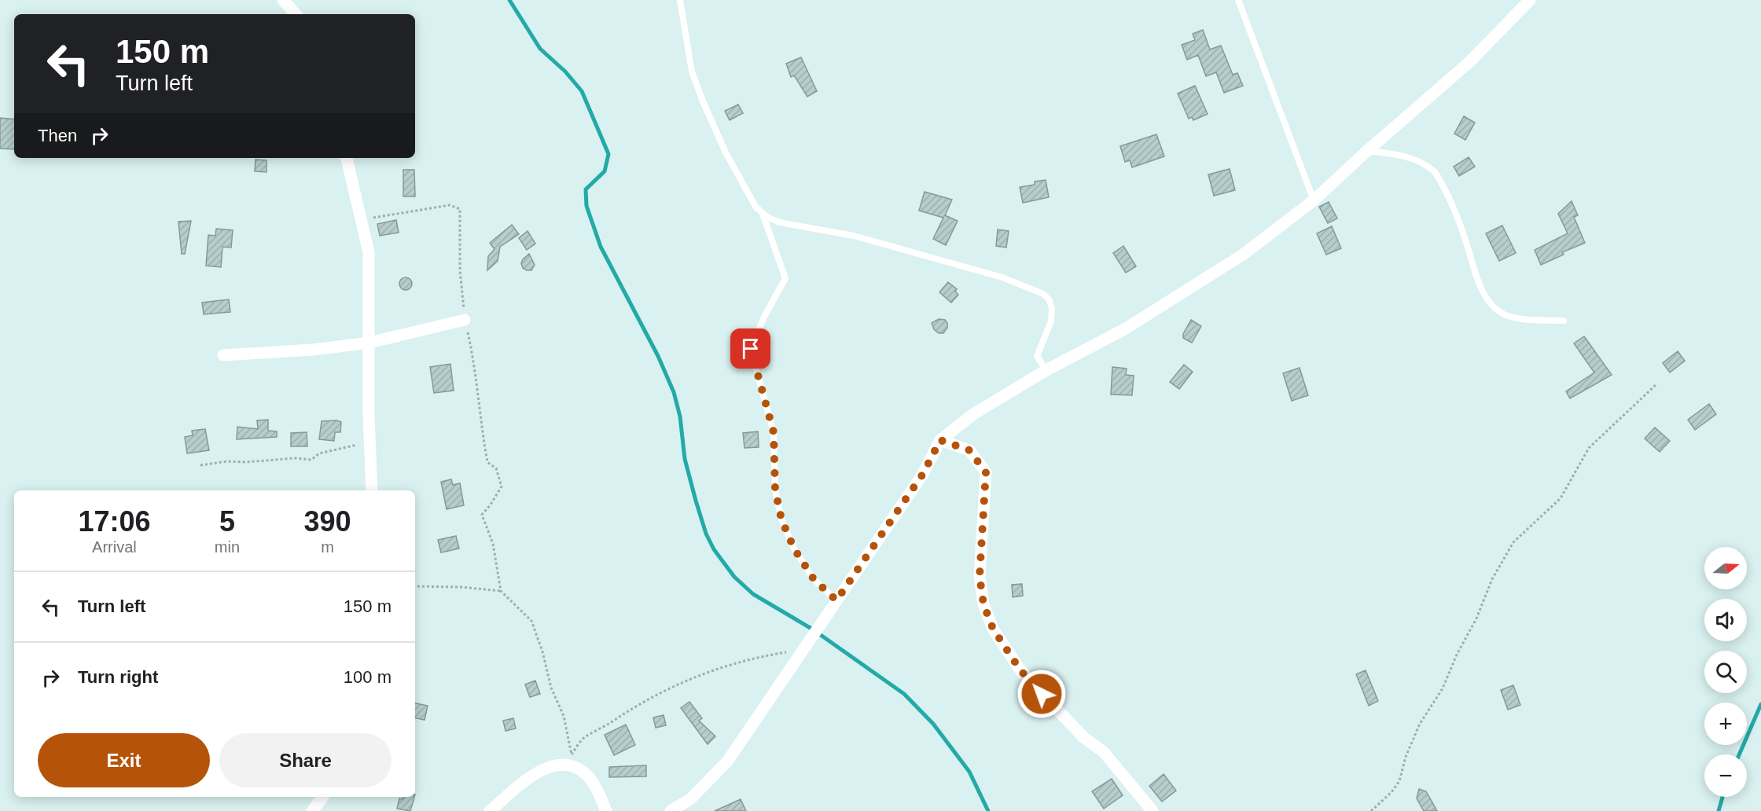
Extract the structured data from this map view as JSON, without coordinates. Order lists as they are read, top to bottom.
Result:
{
  "north": "right",
  "page": {
    "turn": ["150 m", "Turn left"],
    "then": "Then",
    "eta": [
      "17:06",
      "Arrival",
      "5",
      "min",
      "390",
      "m"
    ],
    "map_buttons": ["+", "−"],
    "list": [
      {
        "name": "Turn left",
        "value": "150 m"
      },
      {
        "name": "Turn right",
        "value": "100 m"
      }
    ],
    "buttons": ["Exit", "Share"]
  }
}
